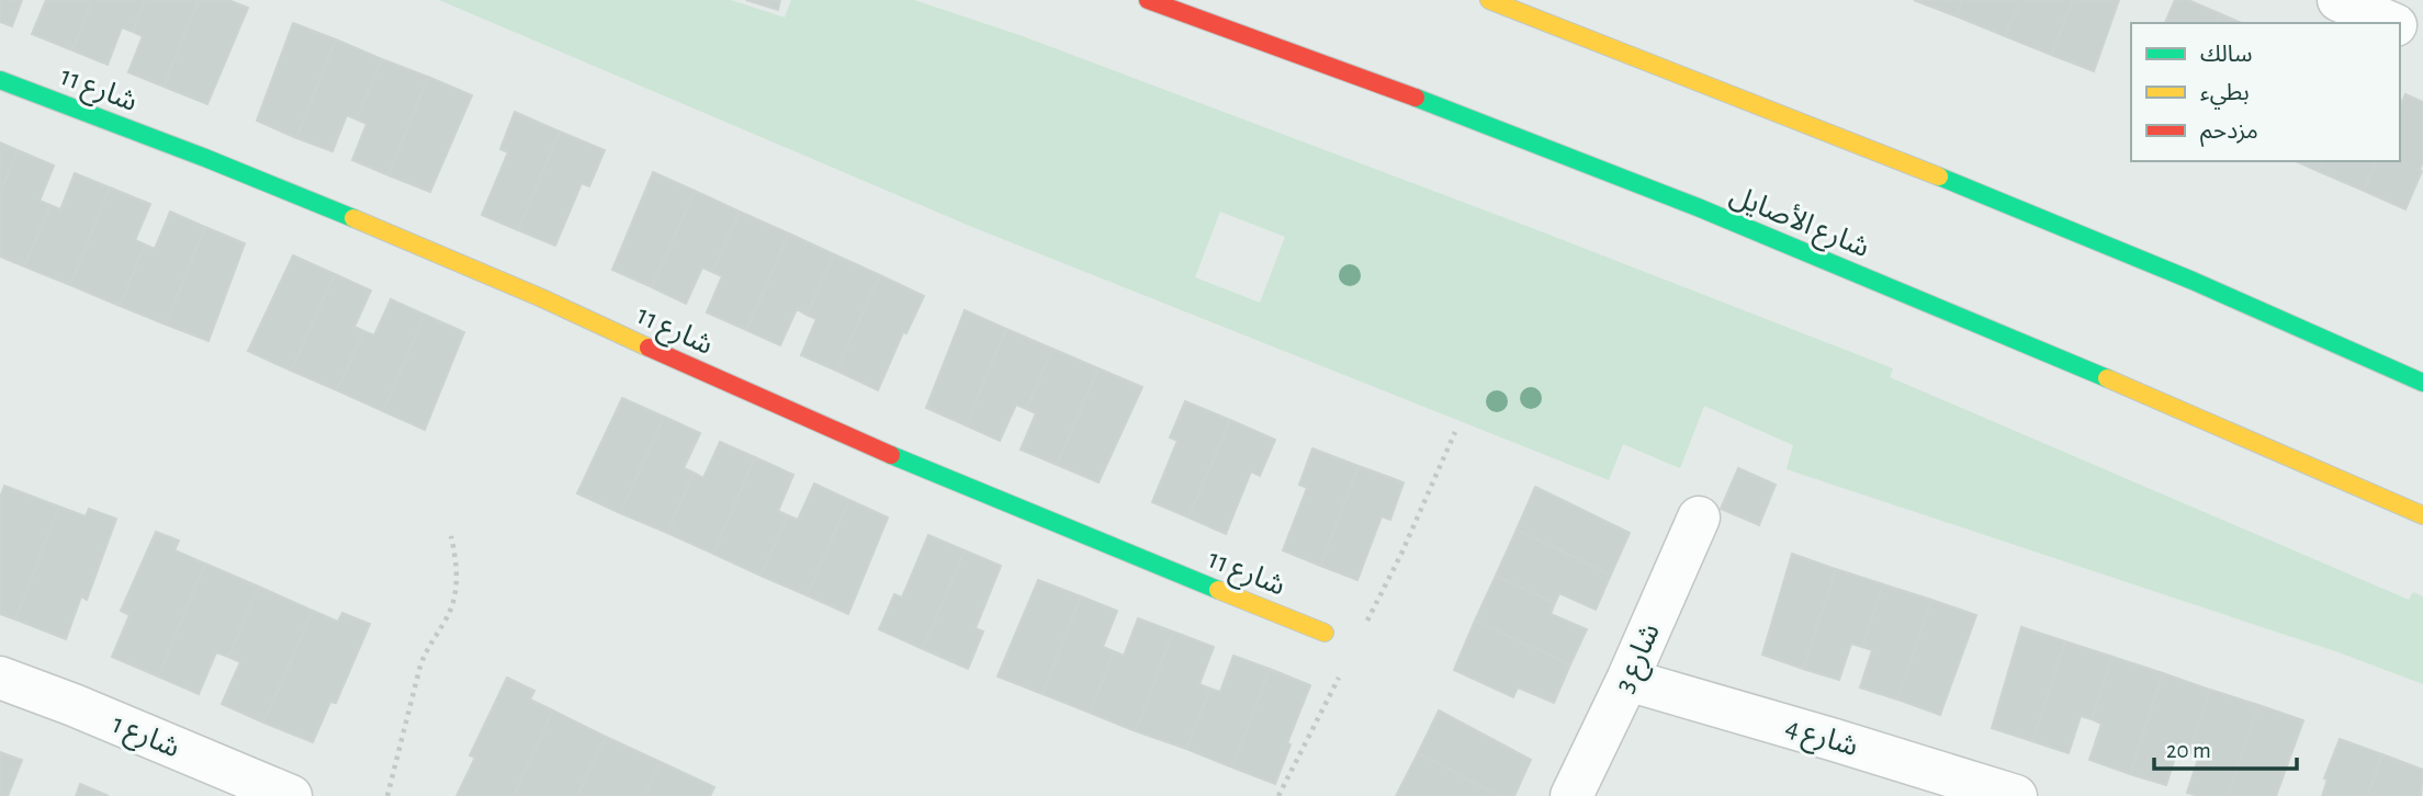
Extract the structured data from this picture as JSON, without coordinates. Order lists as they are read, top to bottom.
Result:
{
  "streets": {
    "main road": ["شارع 11", "شارع الأصايل"],
    "street": ["شارع 3", "شارع 1", "شارع 4"]
  },
  "crossings": [
    ["شارع 3", "شارع 4"]
  ],
  "legend": ["سالك", "بطيء", "مزدحم"],
  "scale_bar": "20 m"
}
